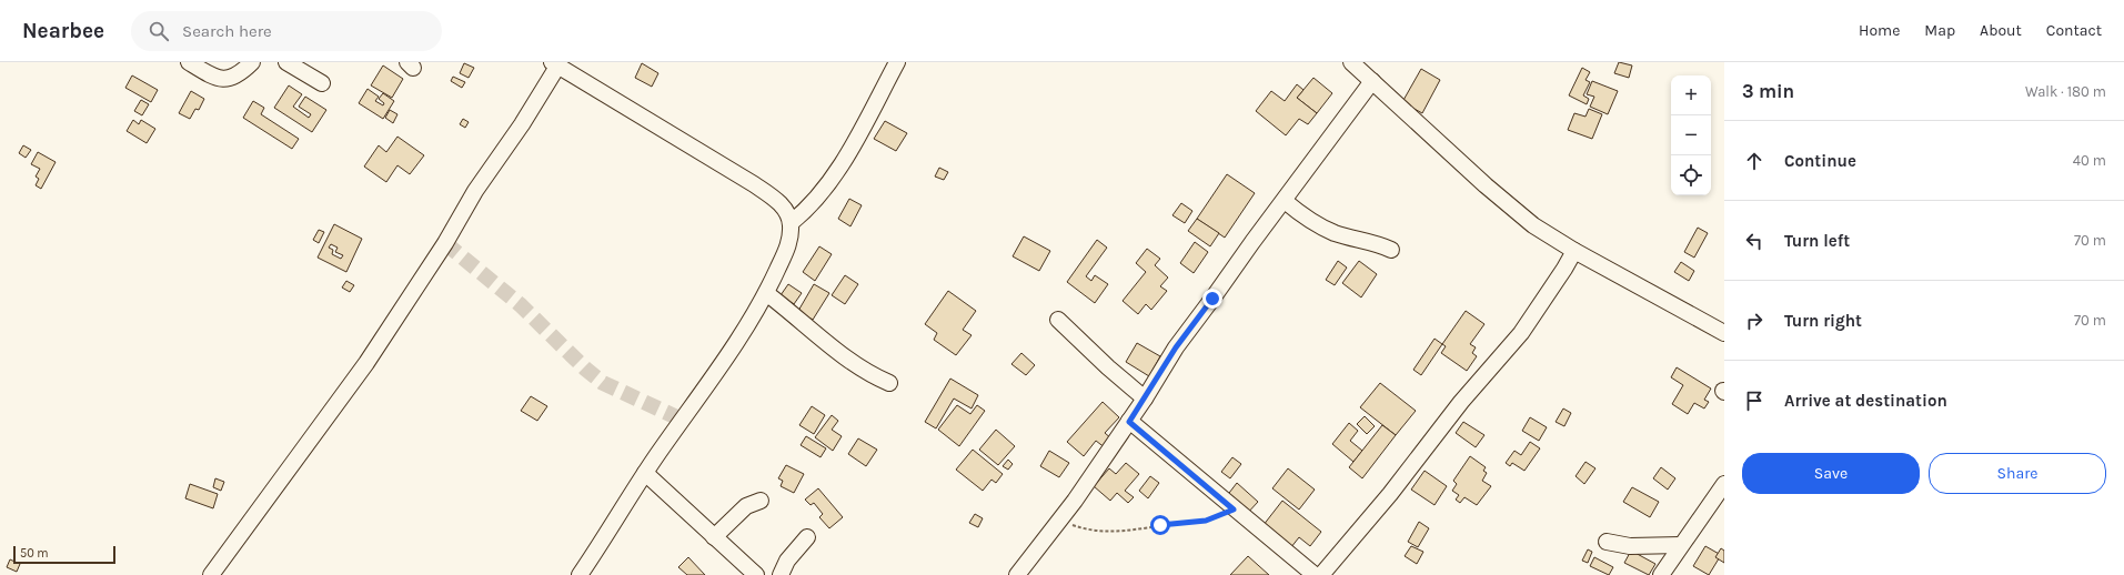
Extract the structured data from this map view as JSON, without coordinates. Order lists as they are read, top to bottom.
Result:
{
  "scale_bar": "50 m",
  "page": {
    "header": "Nearbee",
    "search": "Search here",
    "nav": [
      "Home",
      "Map",
      "About",
      "Contact"
    ],
    "heading": ["3 min", "Walk · 180 m"],
    "map_buttons": ["+", "−"],
    "list": [
      ["Continue", "40 m"],
      ["Turn left", "70 m"],
      ["Turn right", "70 m"],
      "Arrive at destination"
    ],
    "buttons": ["Save", "Share"],
    "scale": "50 m"
  }
}
